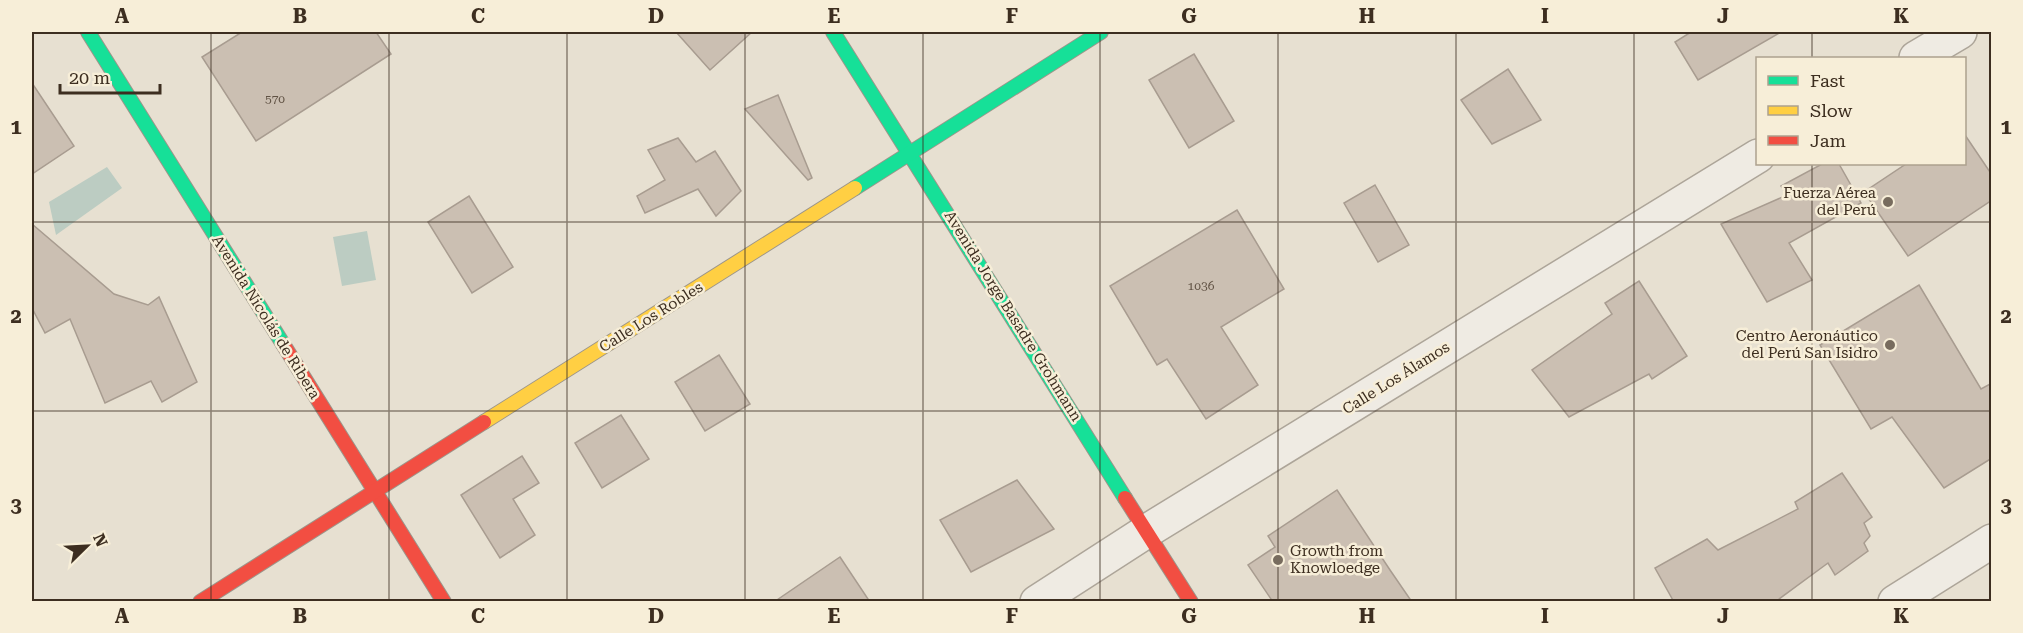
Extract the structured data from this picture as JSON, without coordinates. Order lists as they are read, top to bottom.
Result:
{
  "streets": {
    "street": [
      "Avenida Jorge Basadre Grohmann",
      "Avenida Nicolás de Ribera",
      "Calle Los Robles",
      "Calle Los Álamos"
    ]
  },
  "crossings": [
    ["Avenida Jorge Basadre Grohmann", "Calle Los Robles"],
    ["Avenida Jorge Basadre Grohmann", "Calle Los Álamos"],
    ["Avenida Nicolás de Ribera", "Calle Los Robles"]
  ],
  "places": ["Fuerza Aérea del Perú", "Centro Aeronáutico del Perú San Isidro", "Growth from Knowloedge"],
  "house_numbers": ["570", "1036"],
  "legend": ["Fast", "Slow", "Jam"],
  "scale_bar": "20 m",
  "north": "top right",
  "grid": {
    "columns": [
      "A",
      "B",
      "C",
      "D",
      "E",
      "F",
      "G",
      "H",
      "I",
      "J",
      "K"
    ],
    "rows": ["1", "2", "3"]
  }
}
